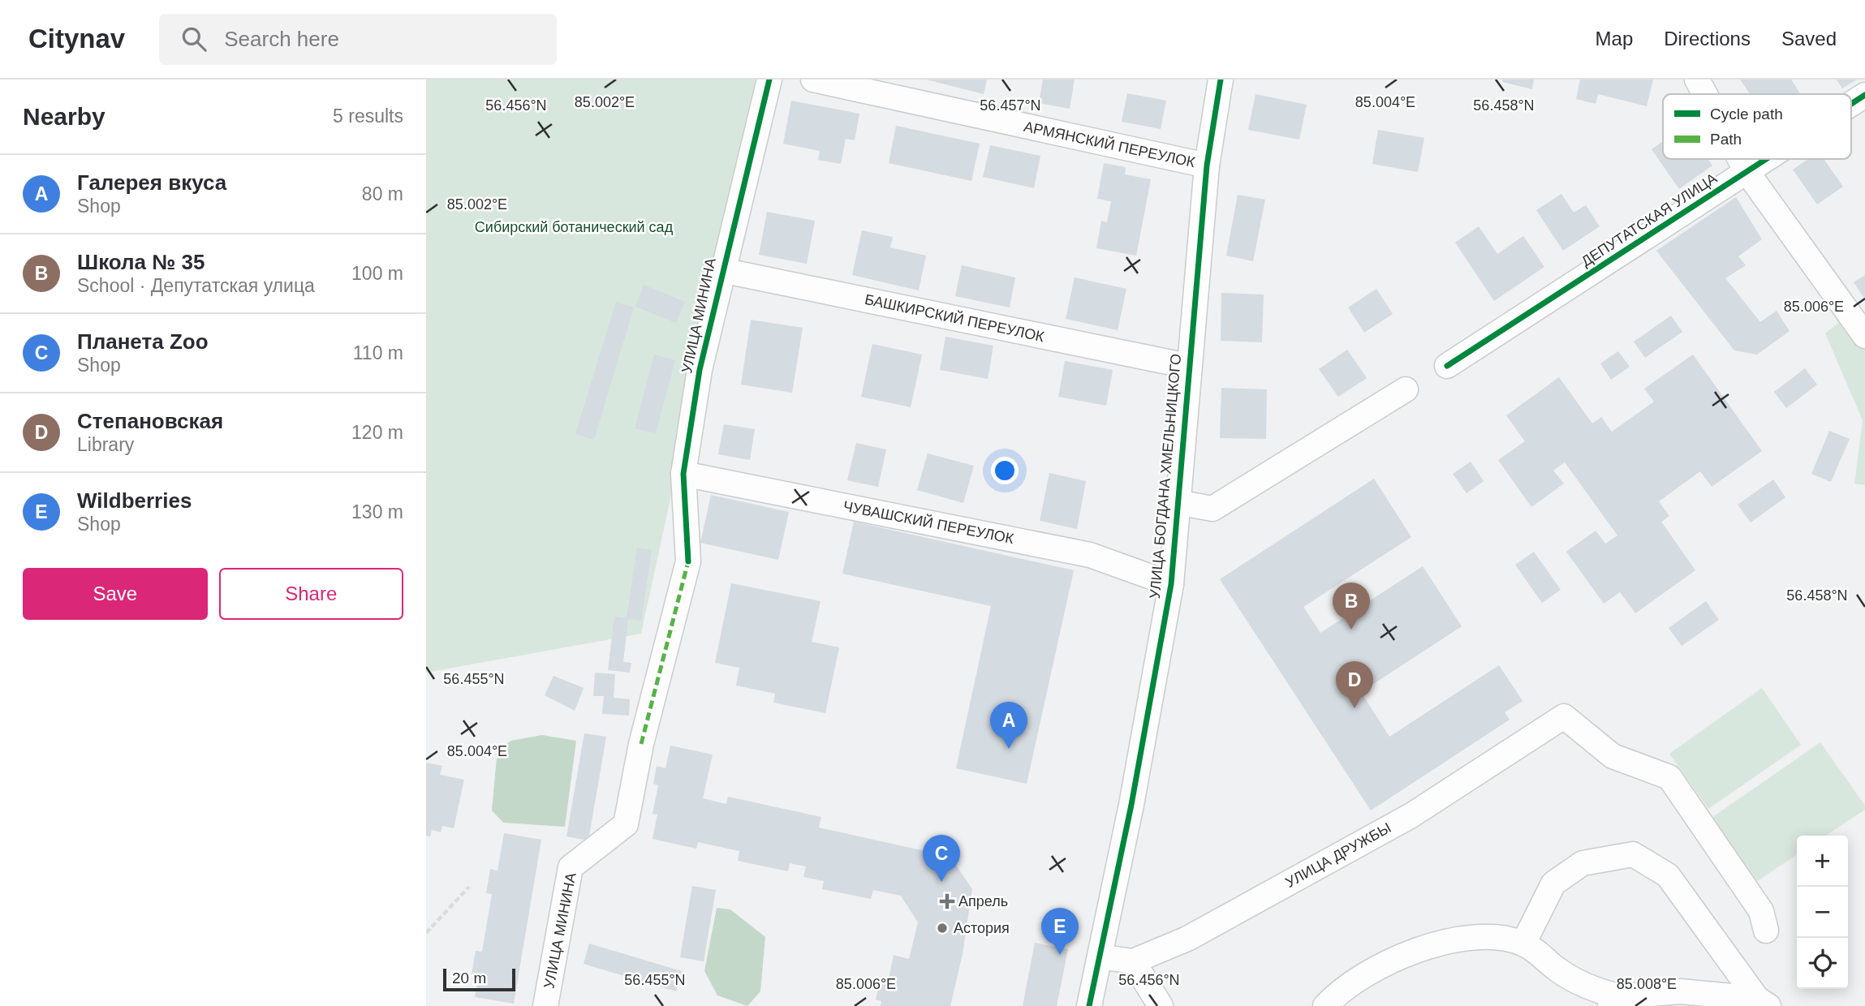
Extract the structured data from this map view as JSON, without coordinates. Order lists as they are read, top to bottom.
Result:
{
  "streets": {
    "street": [
      "АРМЯНСКИЙ ПЕРЕУЛОК",
      "ДЕПУТАТСКАЯ УЛИЦА",
      "УЛИЦА МИНИНА",
      "БАШКИРСКИЙ ПЕРЕУЛОК",
      "УЛИЦА БОГДАНА ХМЕЛЬНИЦКОГО",
      "ЧУВАШСКИЙ ПЕРЕУЛОК",
      "УЛИЦА ДРУЖБЫ"
    ]
  },
  "crossings": [
    ["АРМЯНСКИЙ ПЕРЕУЛОК", "УЛИЦА БОГДАНА ХМЕЛЬНИЦКОГО"],
    ["УЛИЦА МИНИНА", "БАШКИРСКИЙ ПЕРЕУЛОК"],
    ["УЛИЦА МИНИНА", "ЧУВАШСКИЙ ПЕРЕУЛОК"],
    ["БАШКИРСКИЙ ПЕРЕУЛОК", "УЛИЦА БОГДАНА ХМЕЛЬНИЦКОГО"],
    ["УЛИЦА БОГДАНА ХМЕЛЬНИЦКОГО", "ЧУВАШСКИЙ ПЕРЕУЛОК"]
  ],
  "parks": ["Сибирский ботанический сад"],
  "places": {
    "health": ["Апрель"],
    "other": ["Астория"]
  },
  "legend": ["Cycle path", "Path"],
  "scale_bar": "20 m",
  "page": {
    "header": "Citynav",
    "search": "Search here",
    "nav": ["Map", "Directions", "Saved"],
    "heading": ["Nearby", "5 results"],
    "list": [
      {
        "mark": "A",
        "name": "Галерея вкуса",
        "note": "Shop",
        "value": "80 m"
      },
      {
        "mark": "B",
        "name": "Школа № 35",
        "note": "School · Депутатская улица",
        "value": "100 m"
      },
      {
        "mark": "C",
        "name": "Планета Zoo",
        "note": "Shop",
        "value": "110 m"
      },
      {
        "mark": "D",
        "name": "Степановская",
        "note": "Library",
        "value": "120 m"
      },
      {
        "mark": "E",
        "name": "Wildberries",
        "note": "Shop",
        "value": "130 m"
      }
    ],
    "buttons": ["Save", "Share"],
    "pins": [
      "B",
      "D",
      "A",
      "C",
      "E"
    ],
    "map_buttons": ["+", "−"],
    "scale": "20 m"
  },
  "coordinates": [
    "85.002°E",
    "85.004°E",
    "56.456°N",
    "56.457°N",
    "56.458°N",
    "85.006°E",
    "56.455°N",
    "85.008°E"
  ]
}
